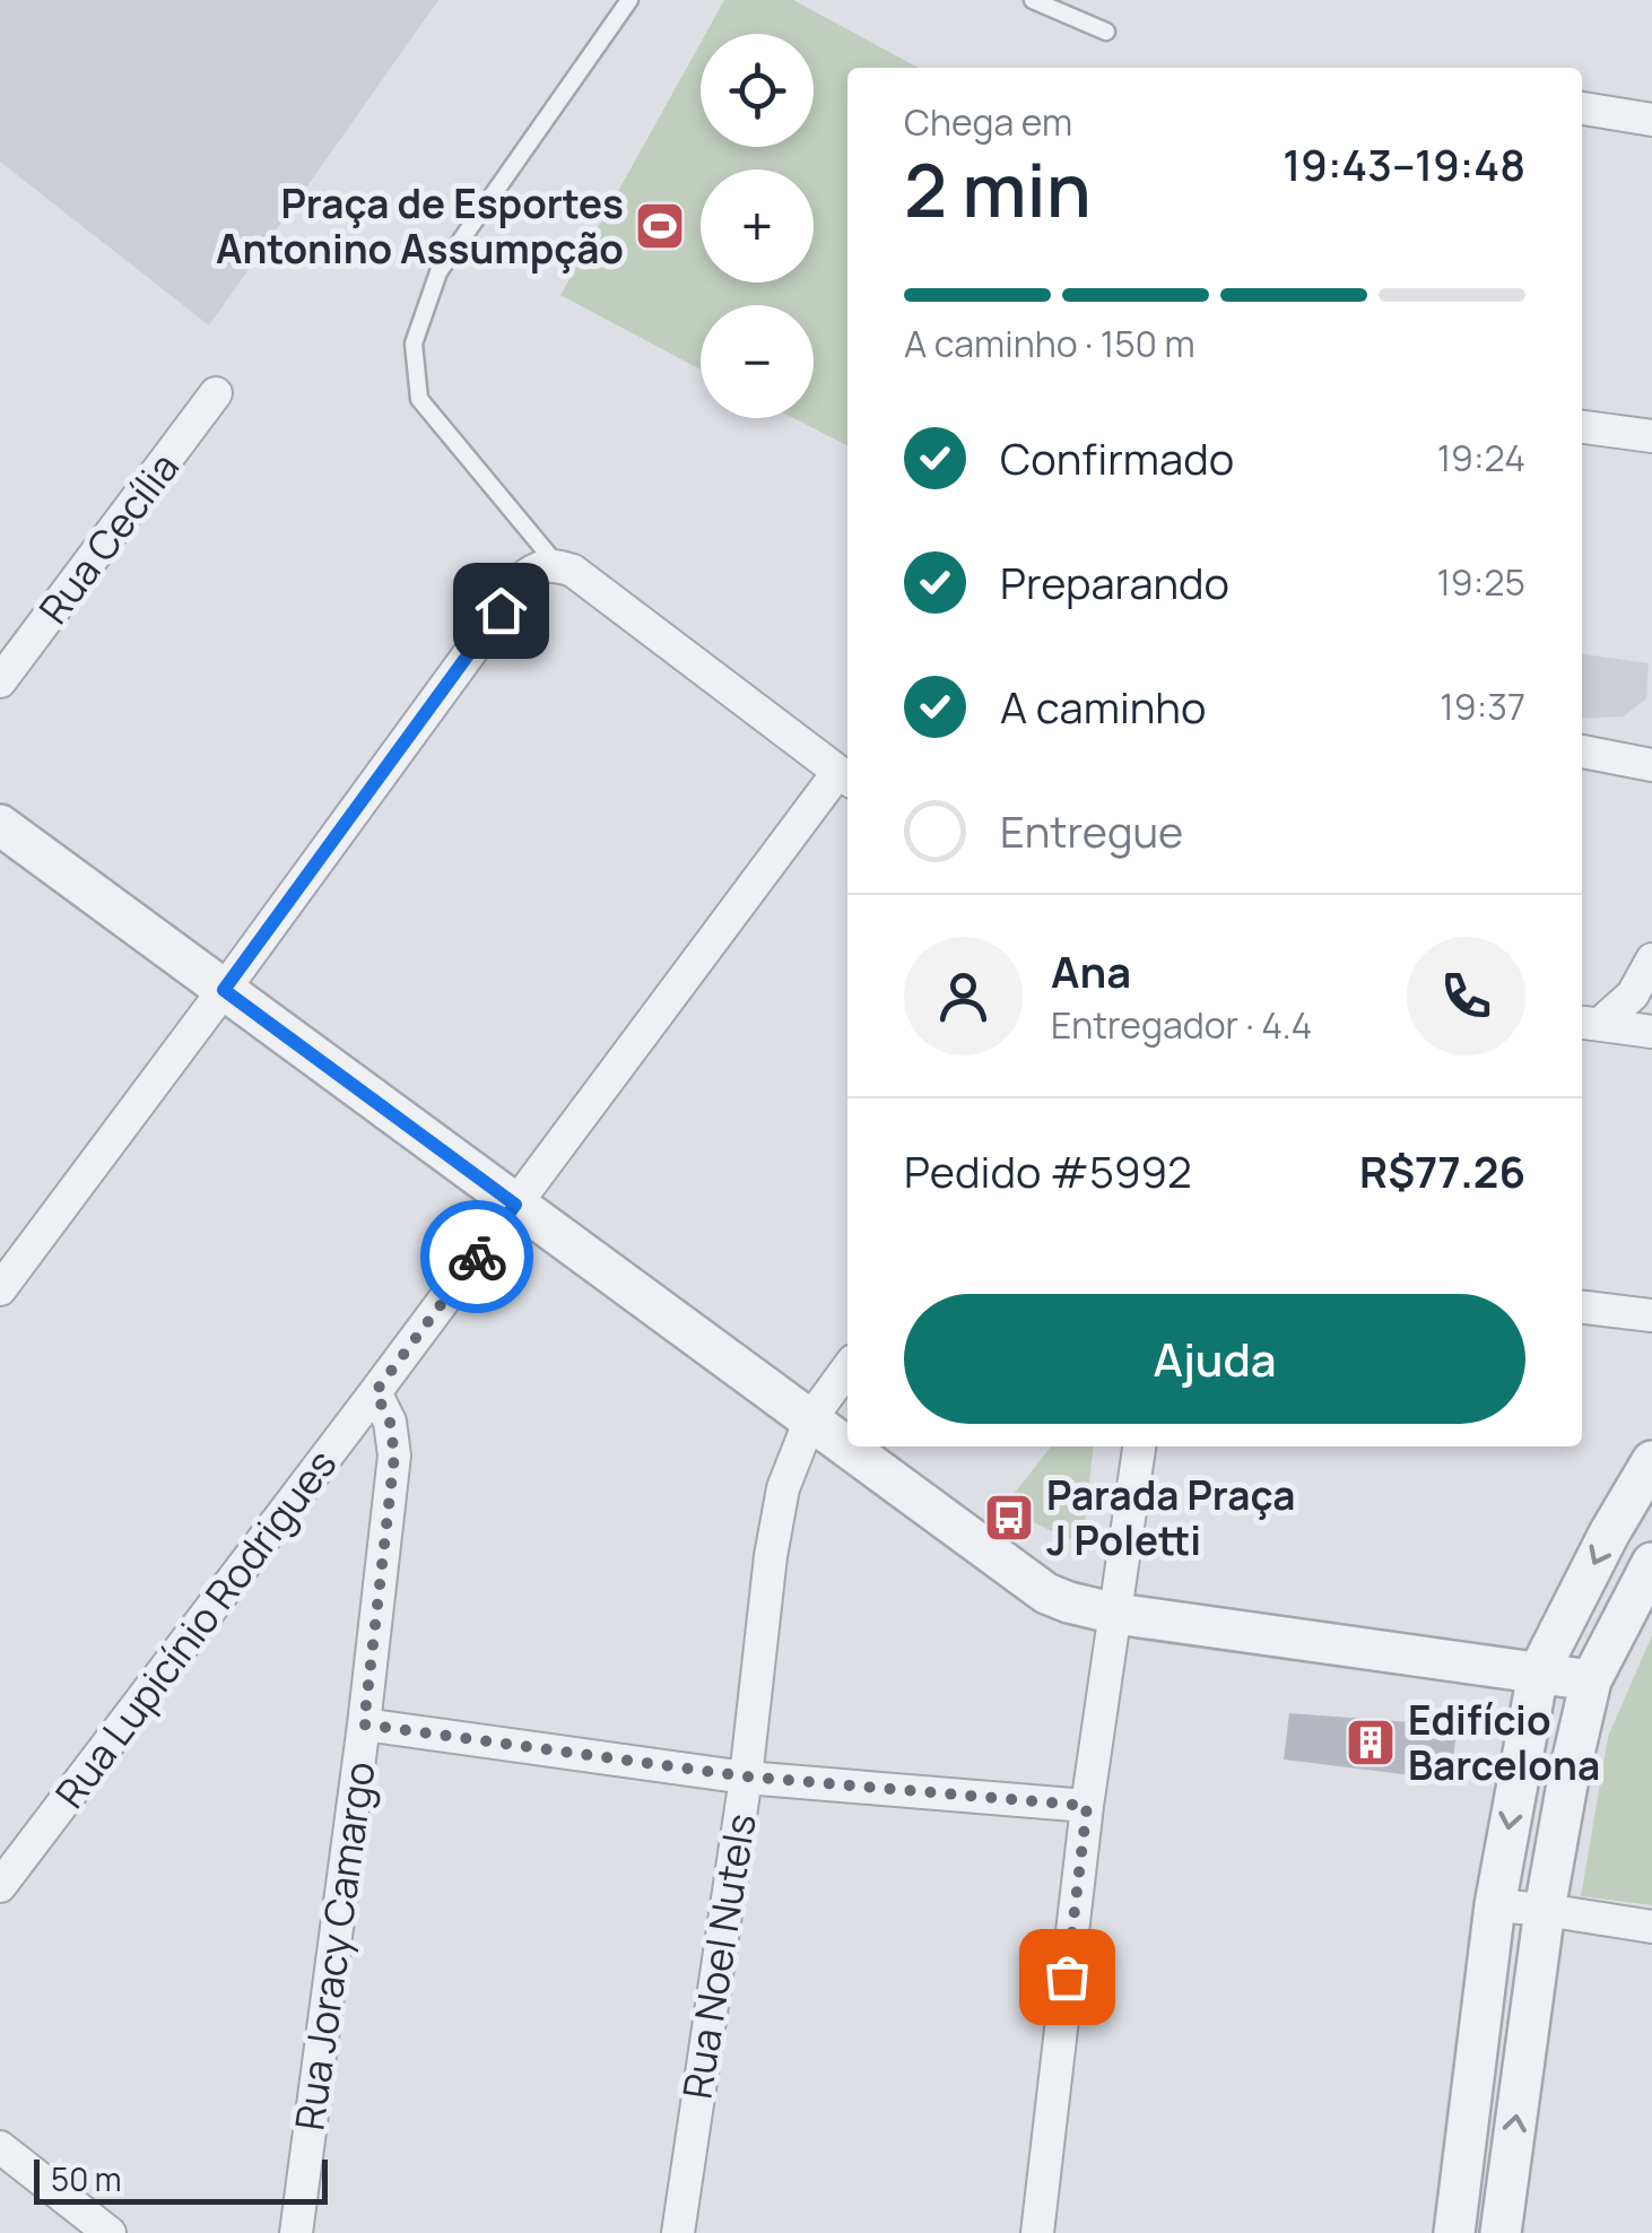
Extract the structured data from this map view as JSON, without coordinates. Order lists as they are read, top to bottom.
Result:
{
  "streets": {
    "street": [
      "Rua Cecília",
      "Rua Lupicínio Rodrigues",
      "Rua Joracy Camargo",
      "Rua Noel Nutels"
    ]
  },
  "crossings": [
    ["Rua Lupicínio Rodrigues", "Rua Joracy Camargo"]
  ],
  "places": {
    "sports": ["Praça de Esportes Antonino Assumpção"],
    "bus stop": ["Parada Praça J Poletti"],
    "building": ["Edifício Barcelona"]
  },
  "scale_bar": "50 m",
  "page": {
    "map_buttons": ["+", "−"],
    "heading": ["2 min", "Chega em", "19:43–19:48"],
    "panel": [
      "Ana",
      "Entregador · 4.4",
      "Pedido #5992",
      "R$77.26"
    ],
    "bar": "A caminho · 150 m",
    "list": [
      ["Confirmado", "19:24"],
      ["Preparando", "19:25"],
      ["A caminho", "19:37"],
      "Entregue"
    ],
    "buttons": "Ajuda",
    "scale": "50 m"
  }
}
